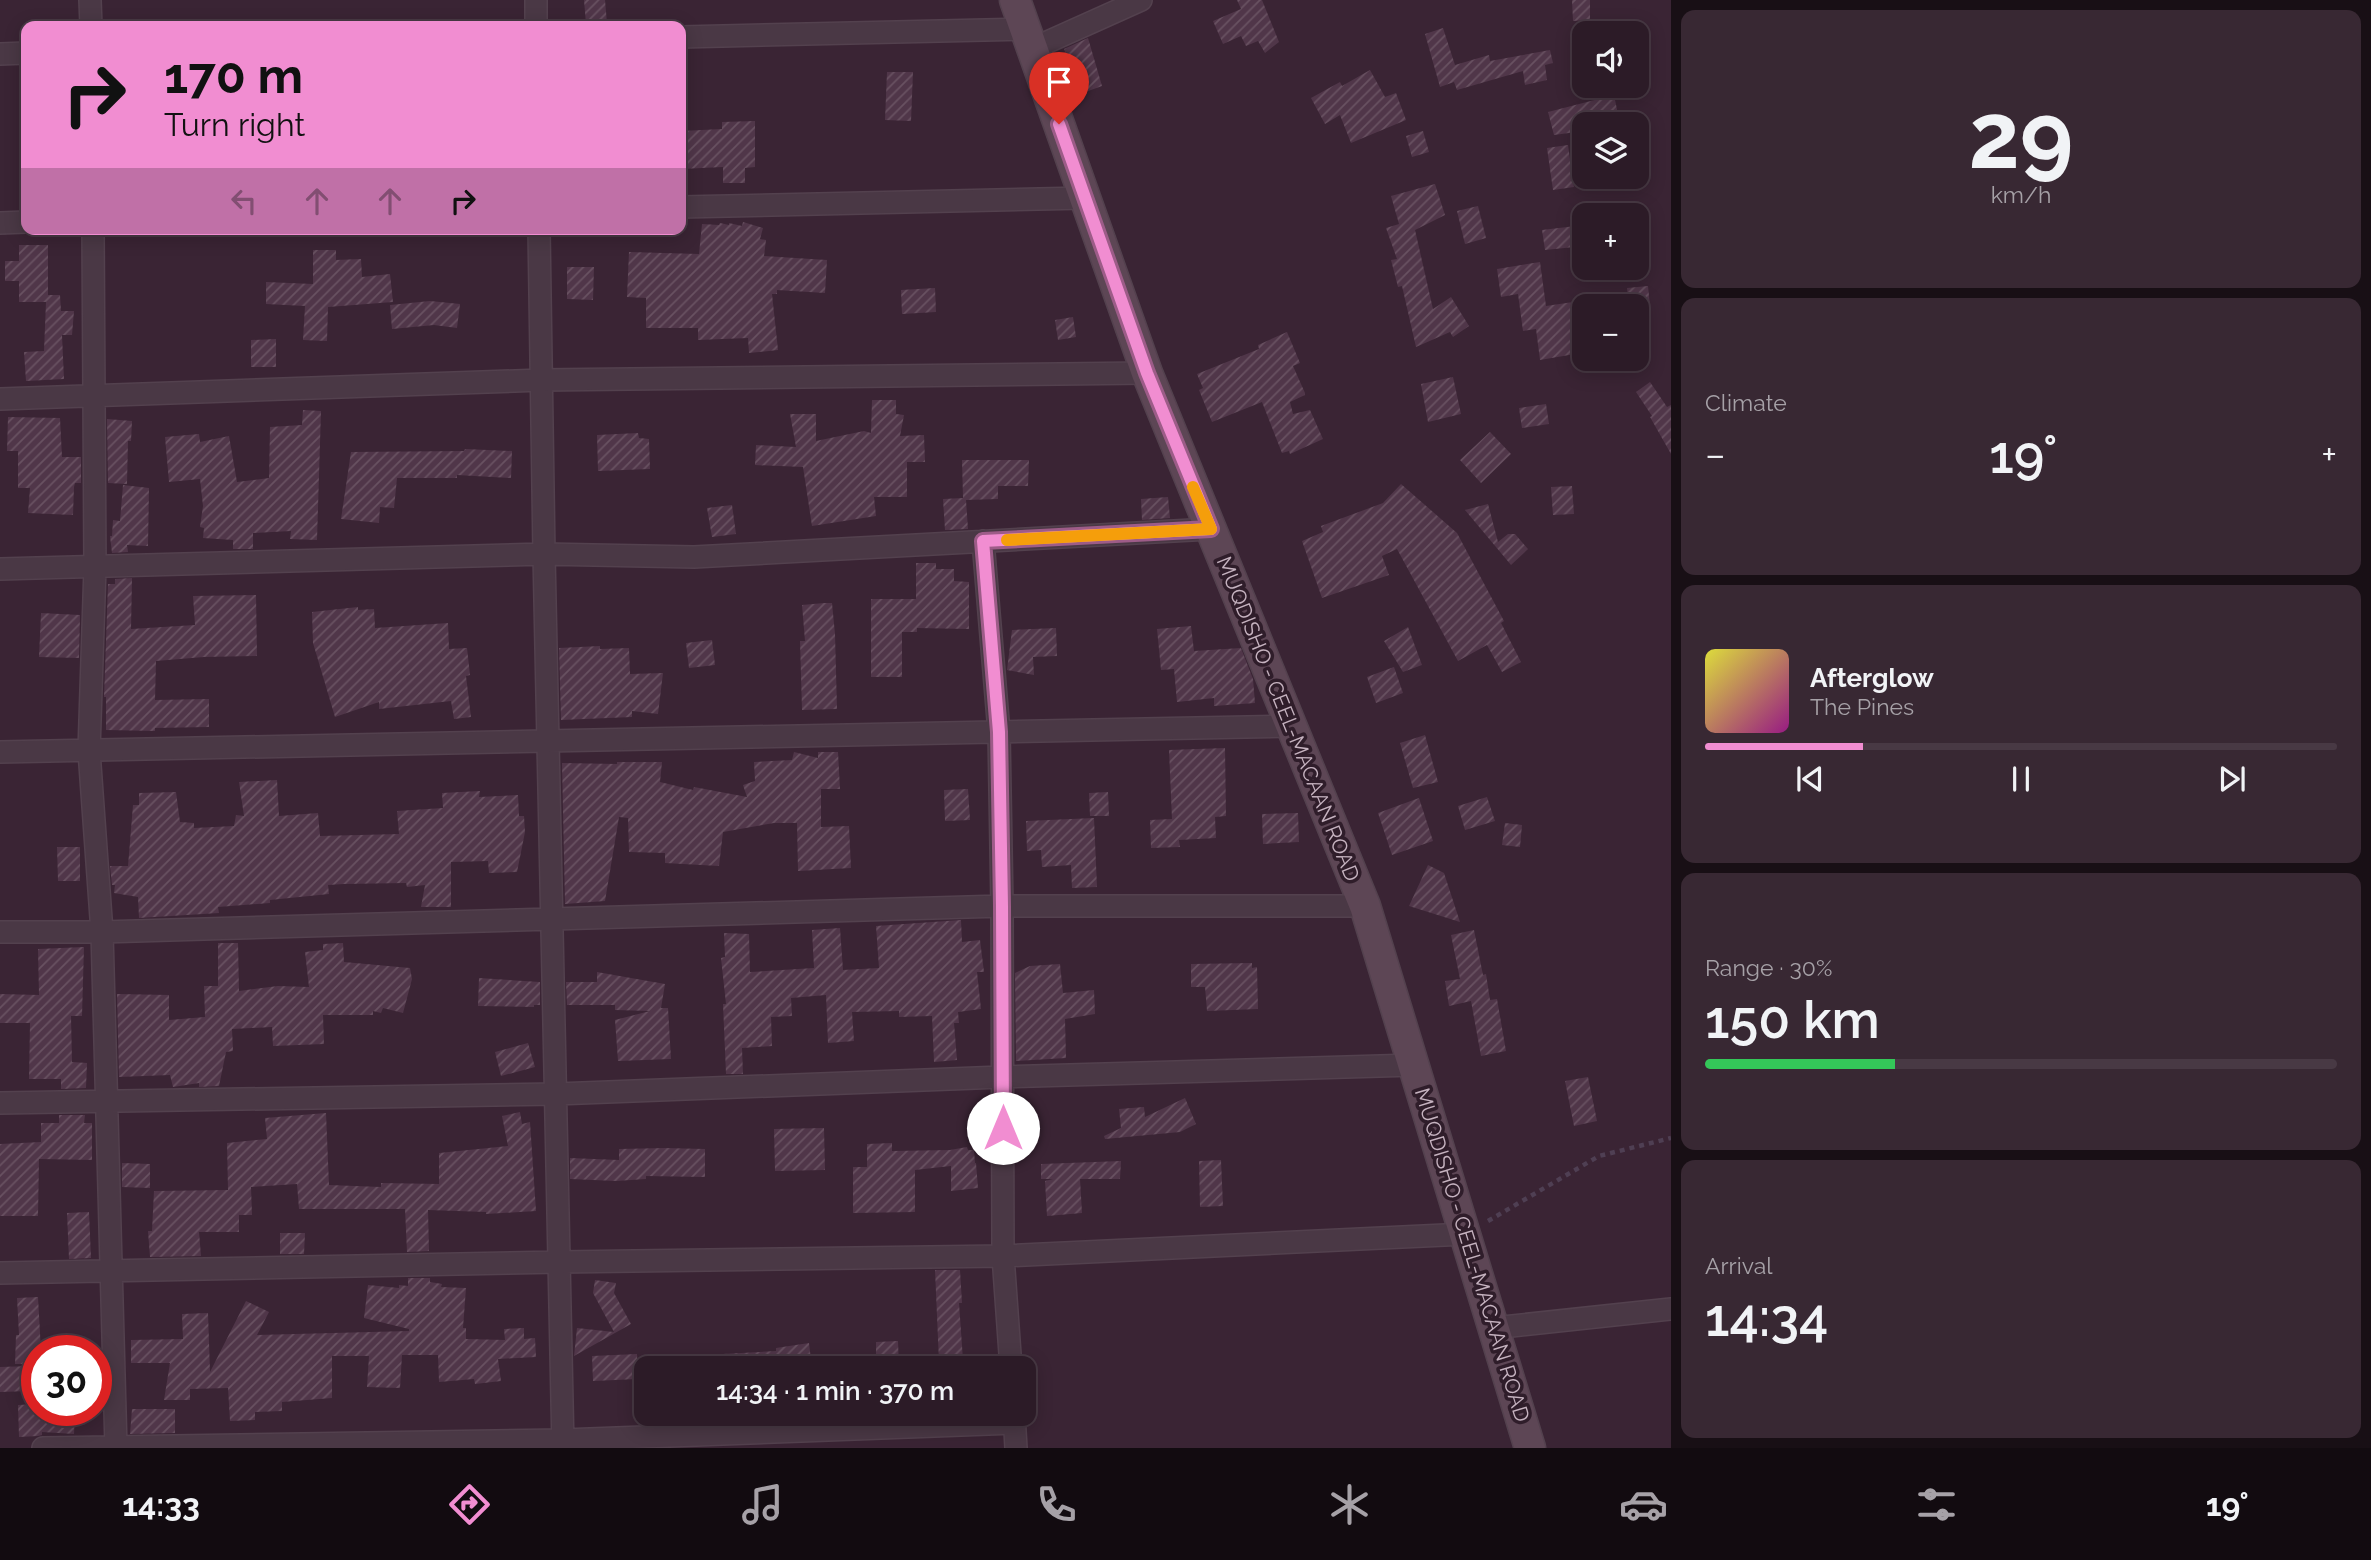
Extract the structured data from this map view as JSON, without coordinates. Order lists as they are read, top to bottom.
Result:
{
  "streets": {
    "street": ["MUQDISHO - CEEL-MACAAN ROAD"]
  },
  "page": {
    "tile": [
      ["29", "km/h"],
      "Climate",
      ["Range · 30%", "150 km"],
      ["Arrival", "14:34"]
    ],
    "map_buttons": ["+", "−"],
    "turn": ["170 m", "Turn right"],
    "heat": ["−", "19°", "+"],
    "song": ["Afterglow", "The Pines"],
    "limit": "30",
    "trip": "14:34 · 1 min · 370 m",
    "tabs": ["14:33", "19°"]
  }
}
